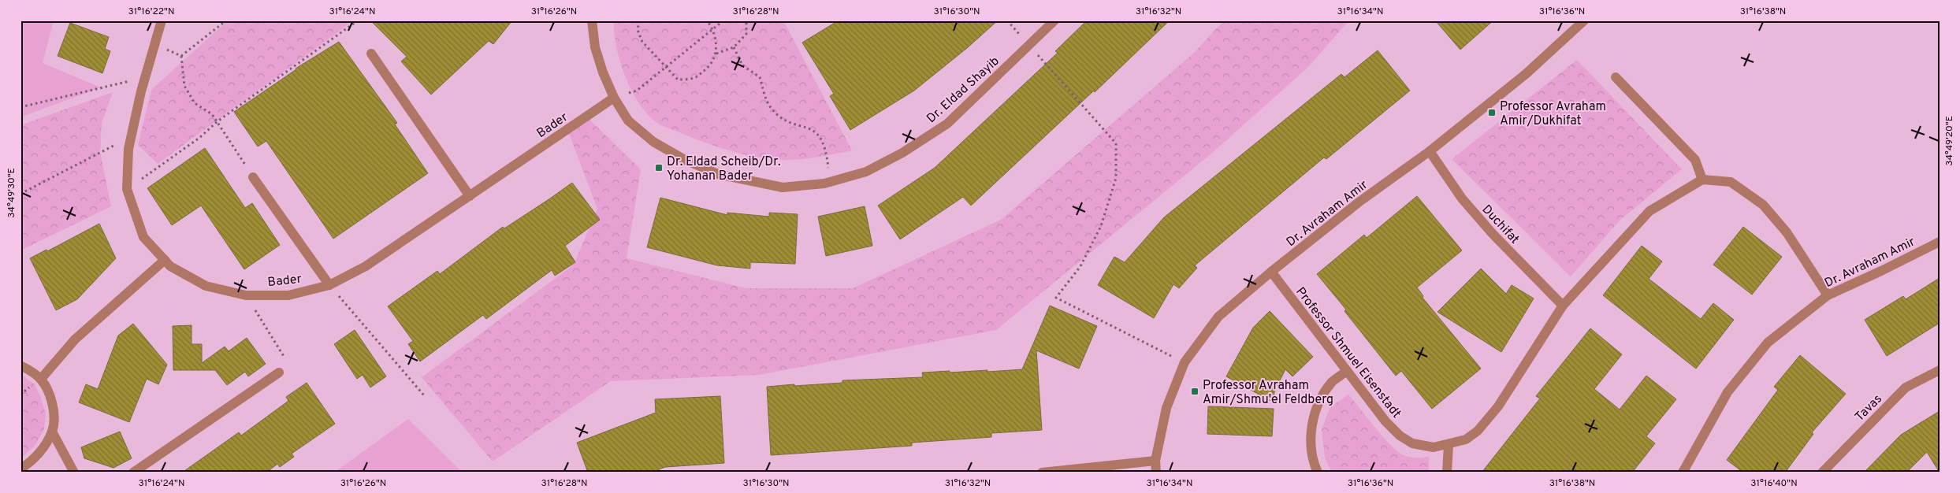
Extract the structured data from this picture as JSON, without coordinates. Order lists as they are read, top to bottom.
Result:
{
  "streets": {
    "street": [
      "Dr. Eldad Shayib",
      "Bader",
      "Dr. Avraham Amir",
      "Duchifat",
      "Professor Shmuel Eisenstadt",
      "Tavas"
    ]
  },
  "crossings": [
    ["Dr. Eldad Shayib", "Bader"],
    ["Dr. Avraham Amir", "Duchifat"],
    ["Dr. Avraham Amir", "Professor Shmuel Eisenstadt"],
    ["Duchifat", "Professor Shmuel Eisenstadt"]
  ],
  "places": {
    "transit": ["Professor Avraham Amir/Dukhifat", "Dr. Eldad Scheib/Dr. Yohanan Bader", "Professor Avraham Amir/Shmu'el Feldberg"]
  },
  "coordinates": [
    "31°16'22\"N",
    "31°16'24\"N",
    "31°16'26\"N",
    "31°16'28\"N",
    "31°16'30\"N",
    "31°16'32\"N",
    "31°16'34\"N",
    "31°16'36\"N",
    "31°16'38\"N",
    "34°49'20\"E",
    "34°49'30\"E",
    "31°16'40\"N"
  ]
}
